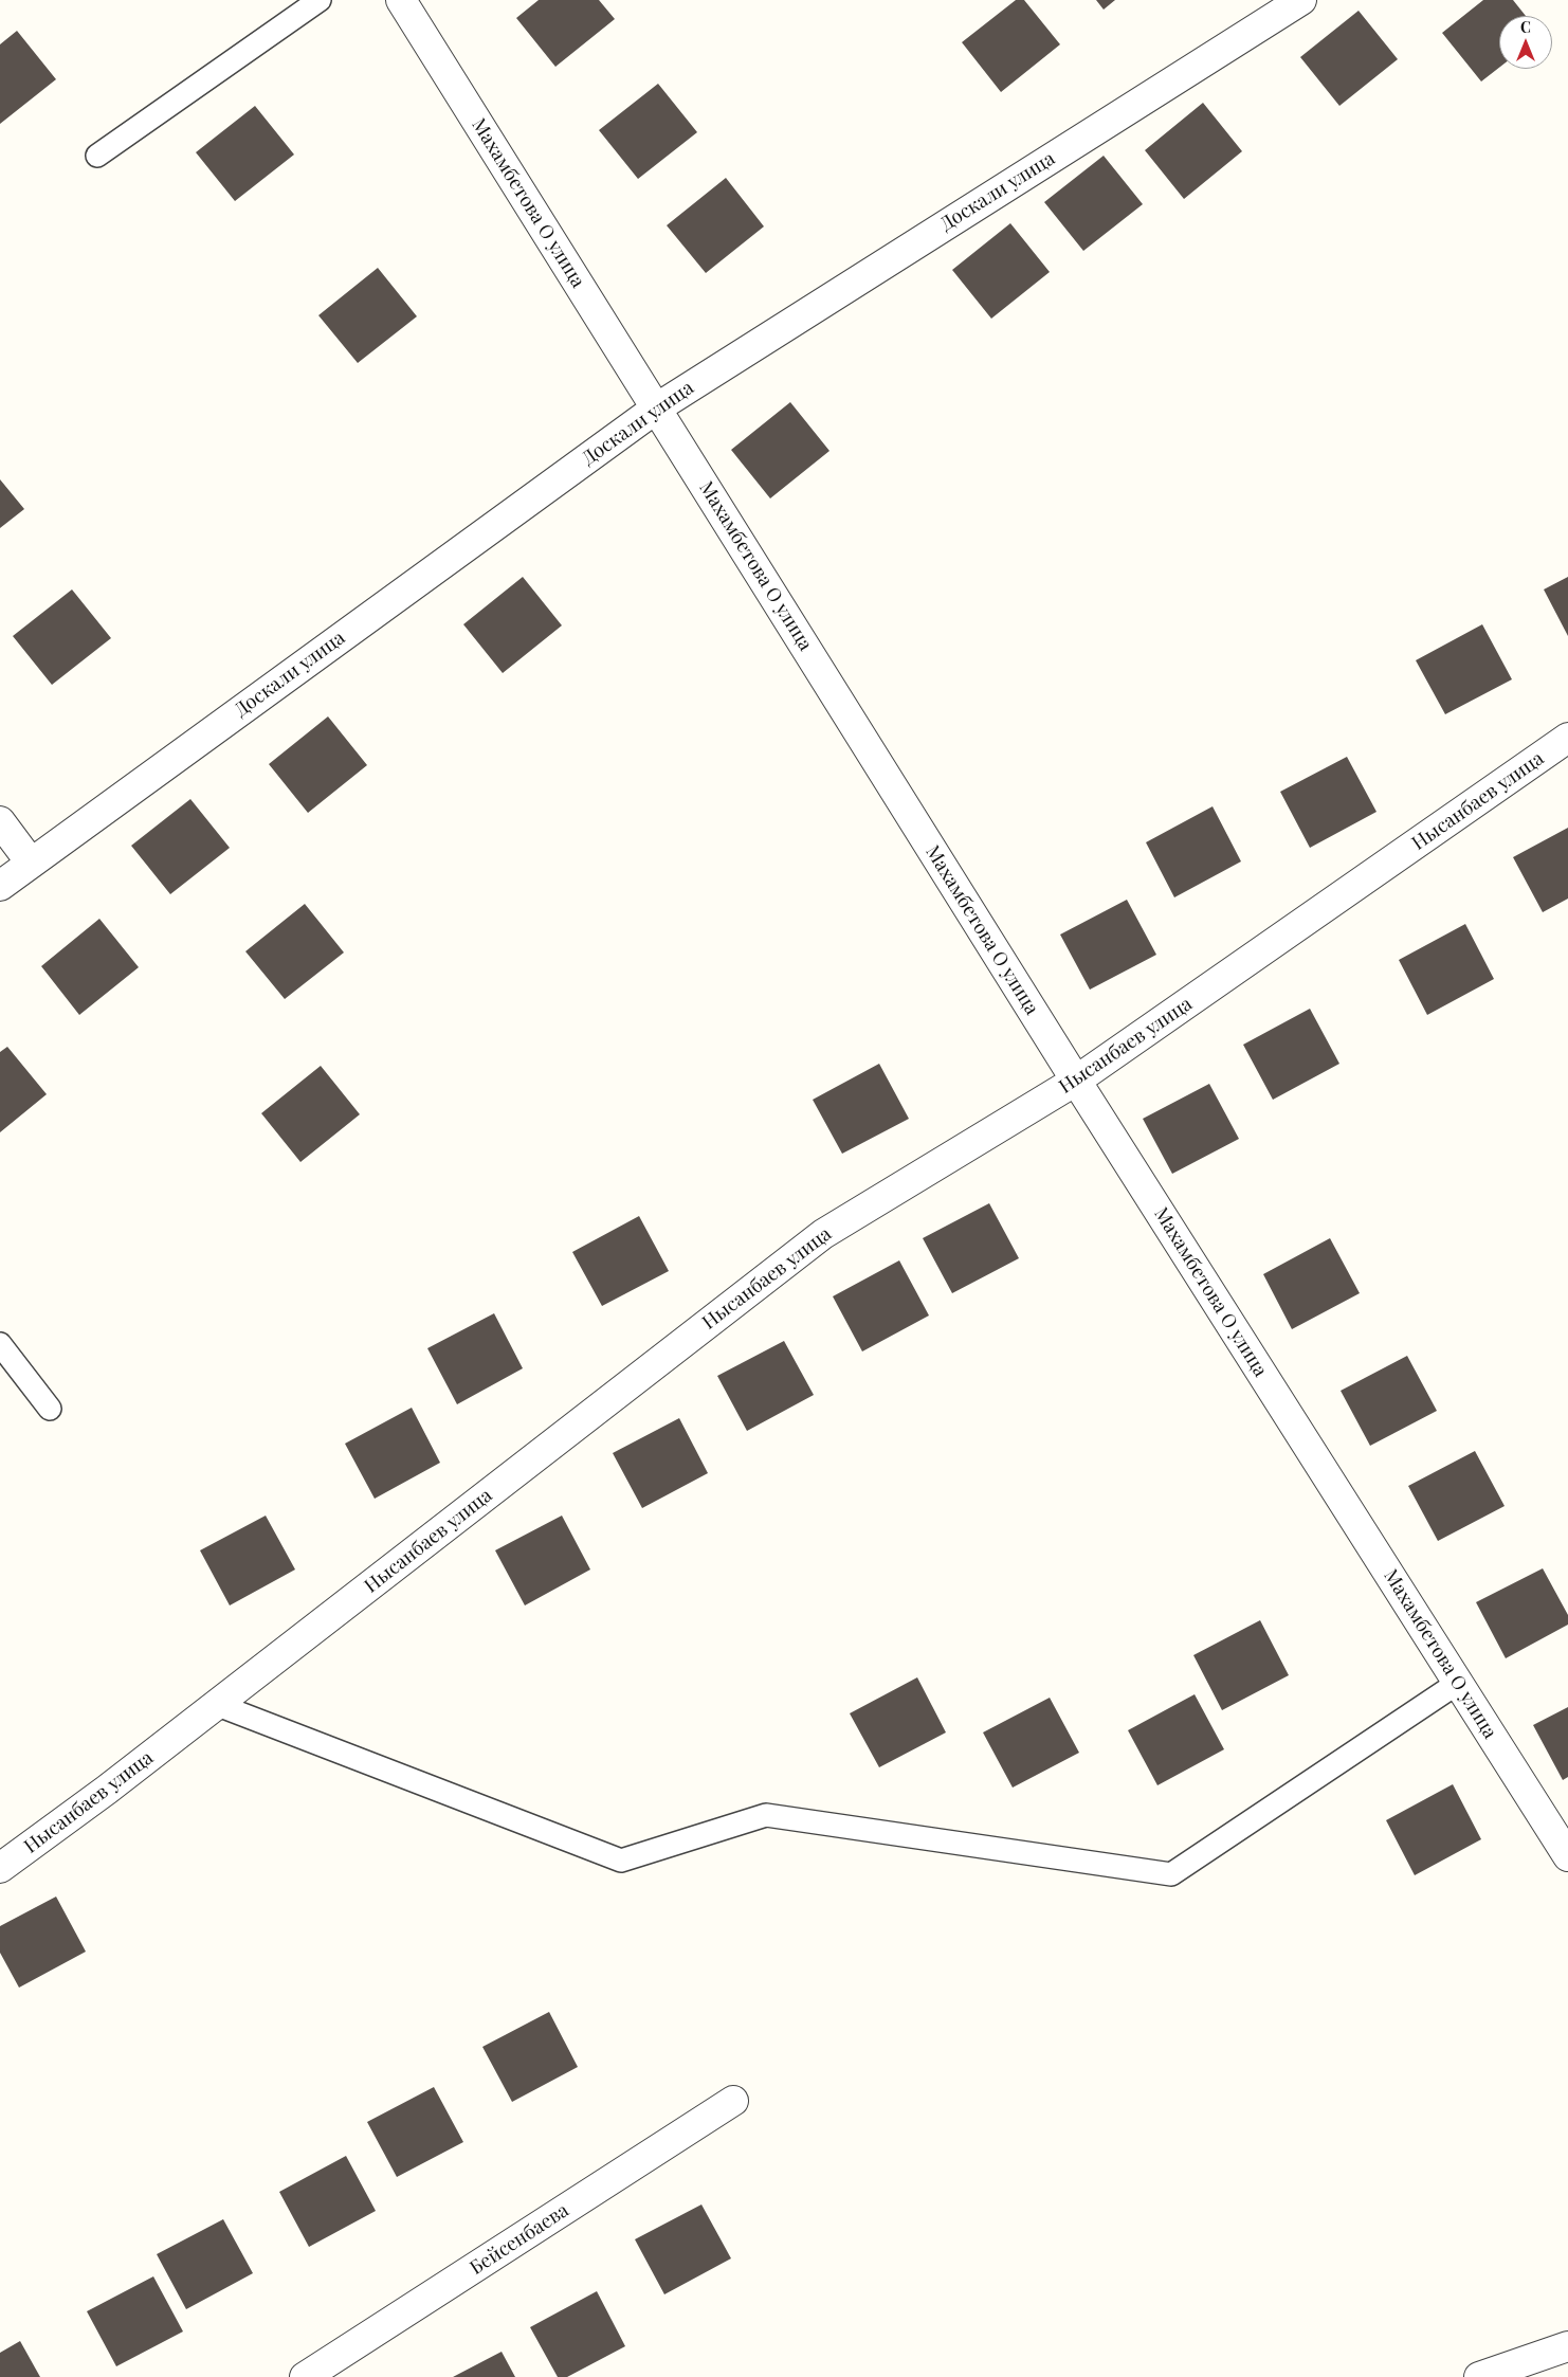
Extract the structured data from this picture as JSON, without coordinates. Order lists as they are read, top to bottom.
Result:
{
  "streets": {
    "street": [
      "Доскали улица",
      "Махамбетова О улица",
      "Нысанбаев улица",
      "Бейсенбаева"
    ]
  },
  "crossings": [
    ["Доскали улица", "Махамбетова О улица"],
    ["Махамбетова О улица", "Нысанбаев улица"]
  ],
  "north": "top"
}
